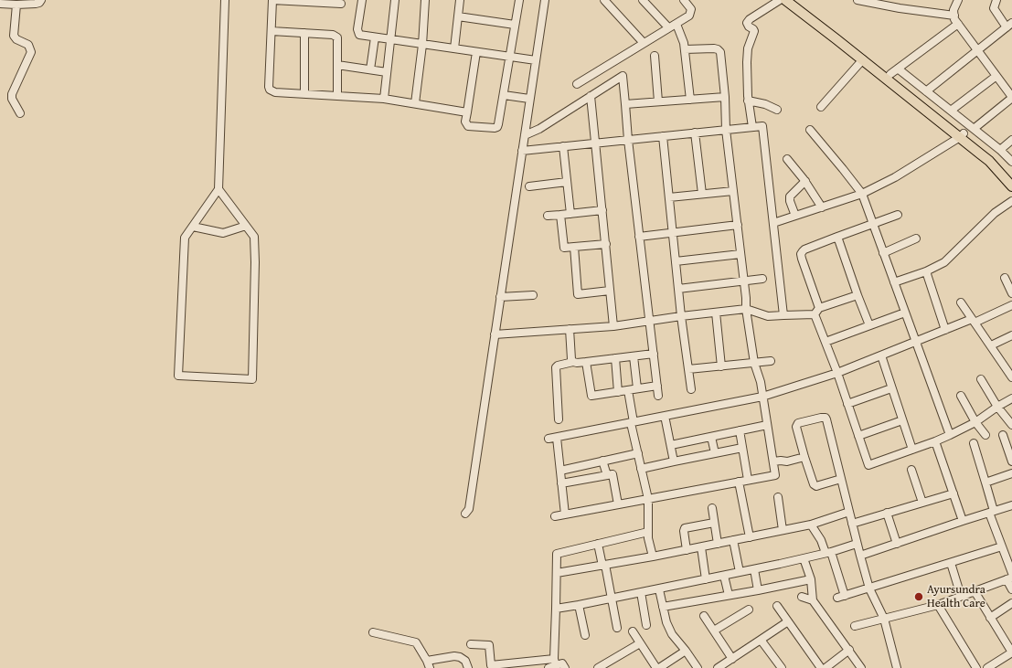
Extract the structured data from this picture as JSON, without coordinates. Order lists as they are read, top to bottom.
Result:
{
  "places": ["Ayursundra Health Care"]
}
